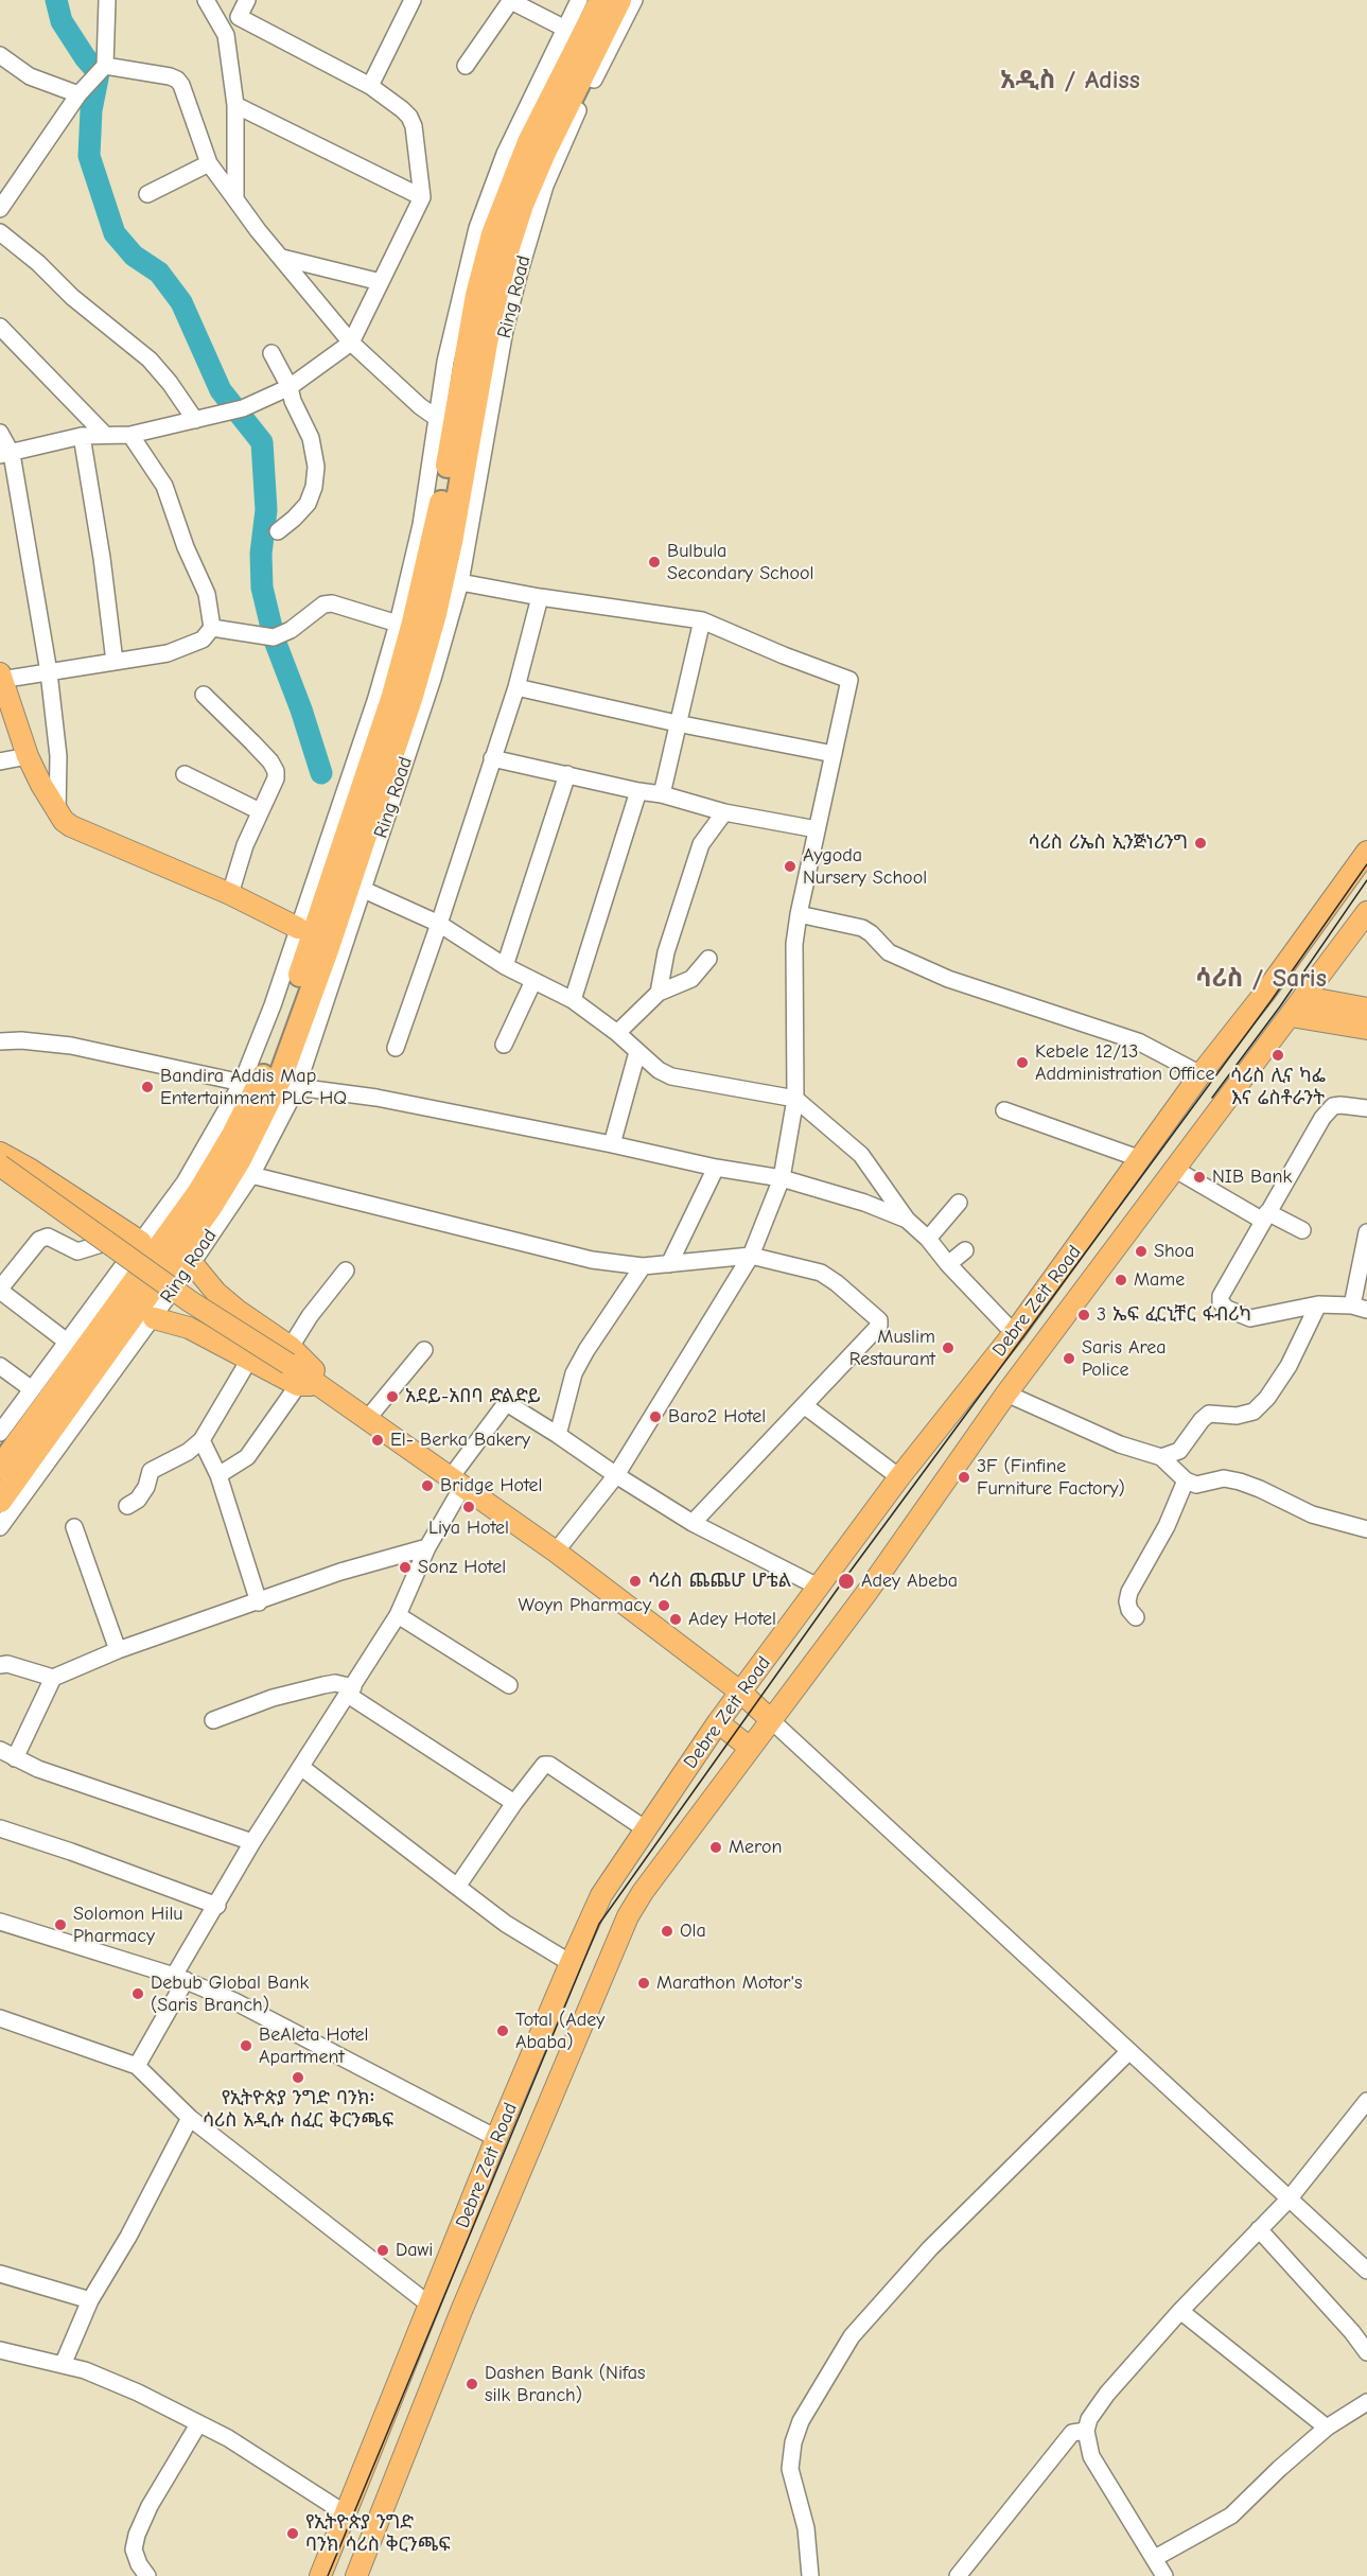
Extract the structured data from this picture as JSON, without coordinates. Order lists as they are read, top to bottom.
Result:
{
  "streets": {
    "highway": ["Ring Road"],
    "main road": ["Debre Zeit Road"]
  },
  "districts": ["አዲስ / Adiss", "ሳሪስ / Saris"],
  "places": [
    "Bulbula Secondary School",
    "ሳሪስ ሪኤስ ኢንጅነሪንግ",
    "Aygoda Nursery School",
    "ሳሪስ ሊና ካፌ እና ሬስቶራንት",
    "Kebele 12/13 Addministration Office",
    "Bandira Addis Map Entertainment PLC HQ",
    "NIB Bank",
    "Shoa",
    "Mame",
    "3 ኤፍ ፈርኒቸር ፋብሪካ",
    "Muslim Restaurant",
    "Saris Area Police",
    "አደይ-አበባ ድልድይ",
    "Baro2 Hotel",
    "El- Berka Bakery",
    "3F (Finfine Furniture Factory)",
    "Bridge Hotel",
    "Liya Hotel",
    "Sonz Hotel",
    "ሳሪስ ጨጨሆ ሆቴል",
    "Adey Abeba",
    "Woyn Pharmacy",
    "Adey Hotel",
    "Meron",
    "Solomon Hilu Pharmacy",
    "Ola",
    "Marathon Motor's",
    "Debub Global Bank (Saris Branch)",
    "Total (Adey Ababa)",
    "BeAleta Hotel Apartment",
    "የኢትዮጵያ ንግድ ባንክ፡ ሳሪስ አዲሱ ሰፈር ቅርንጫፍ",
    "Dawi",
    "Dashen Bank (Nifas silk Branch)",
    "የኢትዮጵያ ንግድ ባንክ ሳሪስ ቅርንጫፍ"
  ]
}
